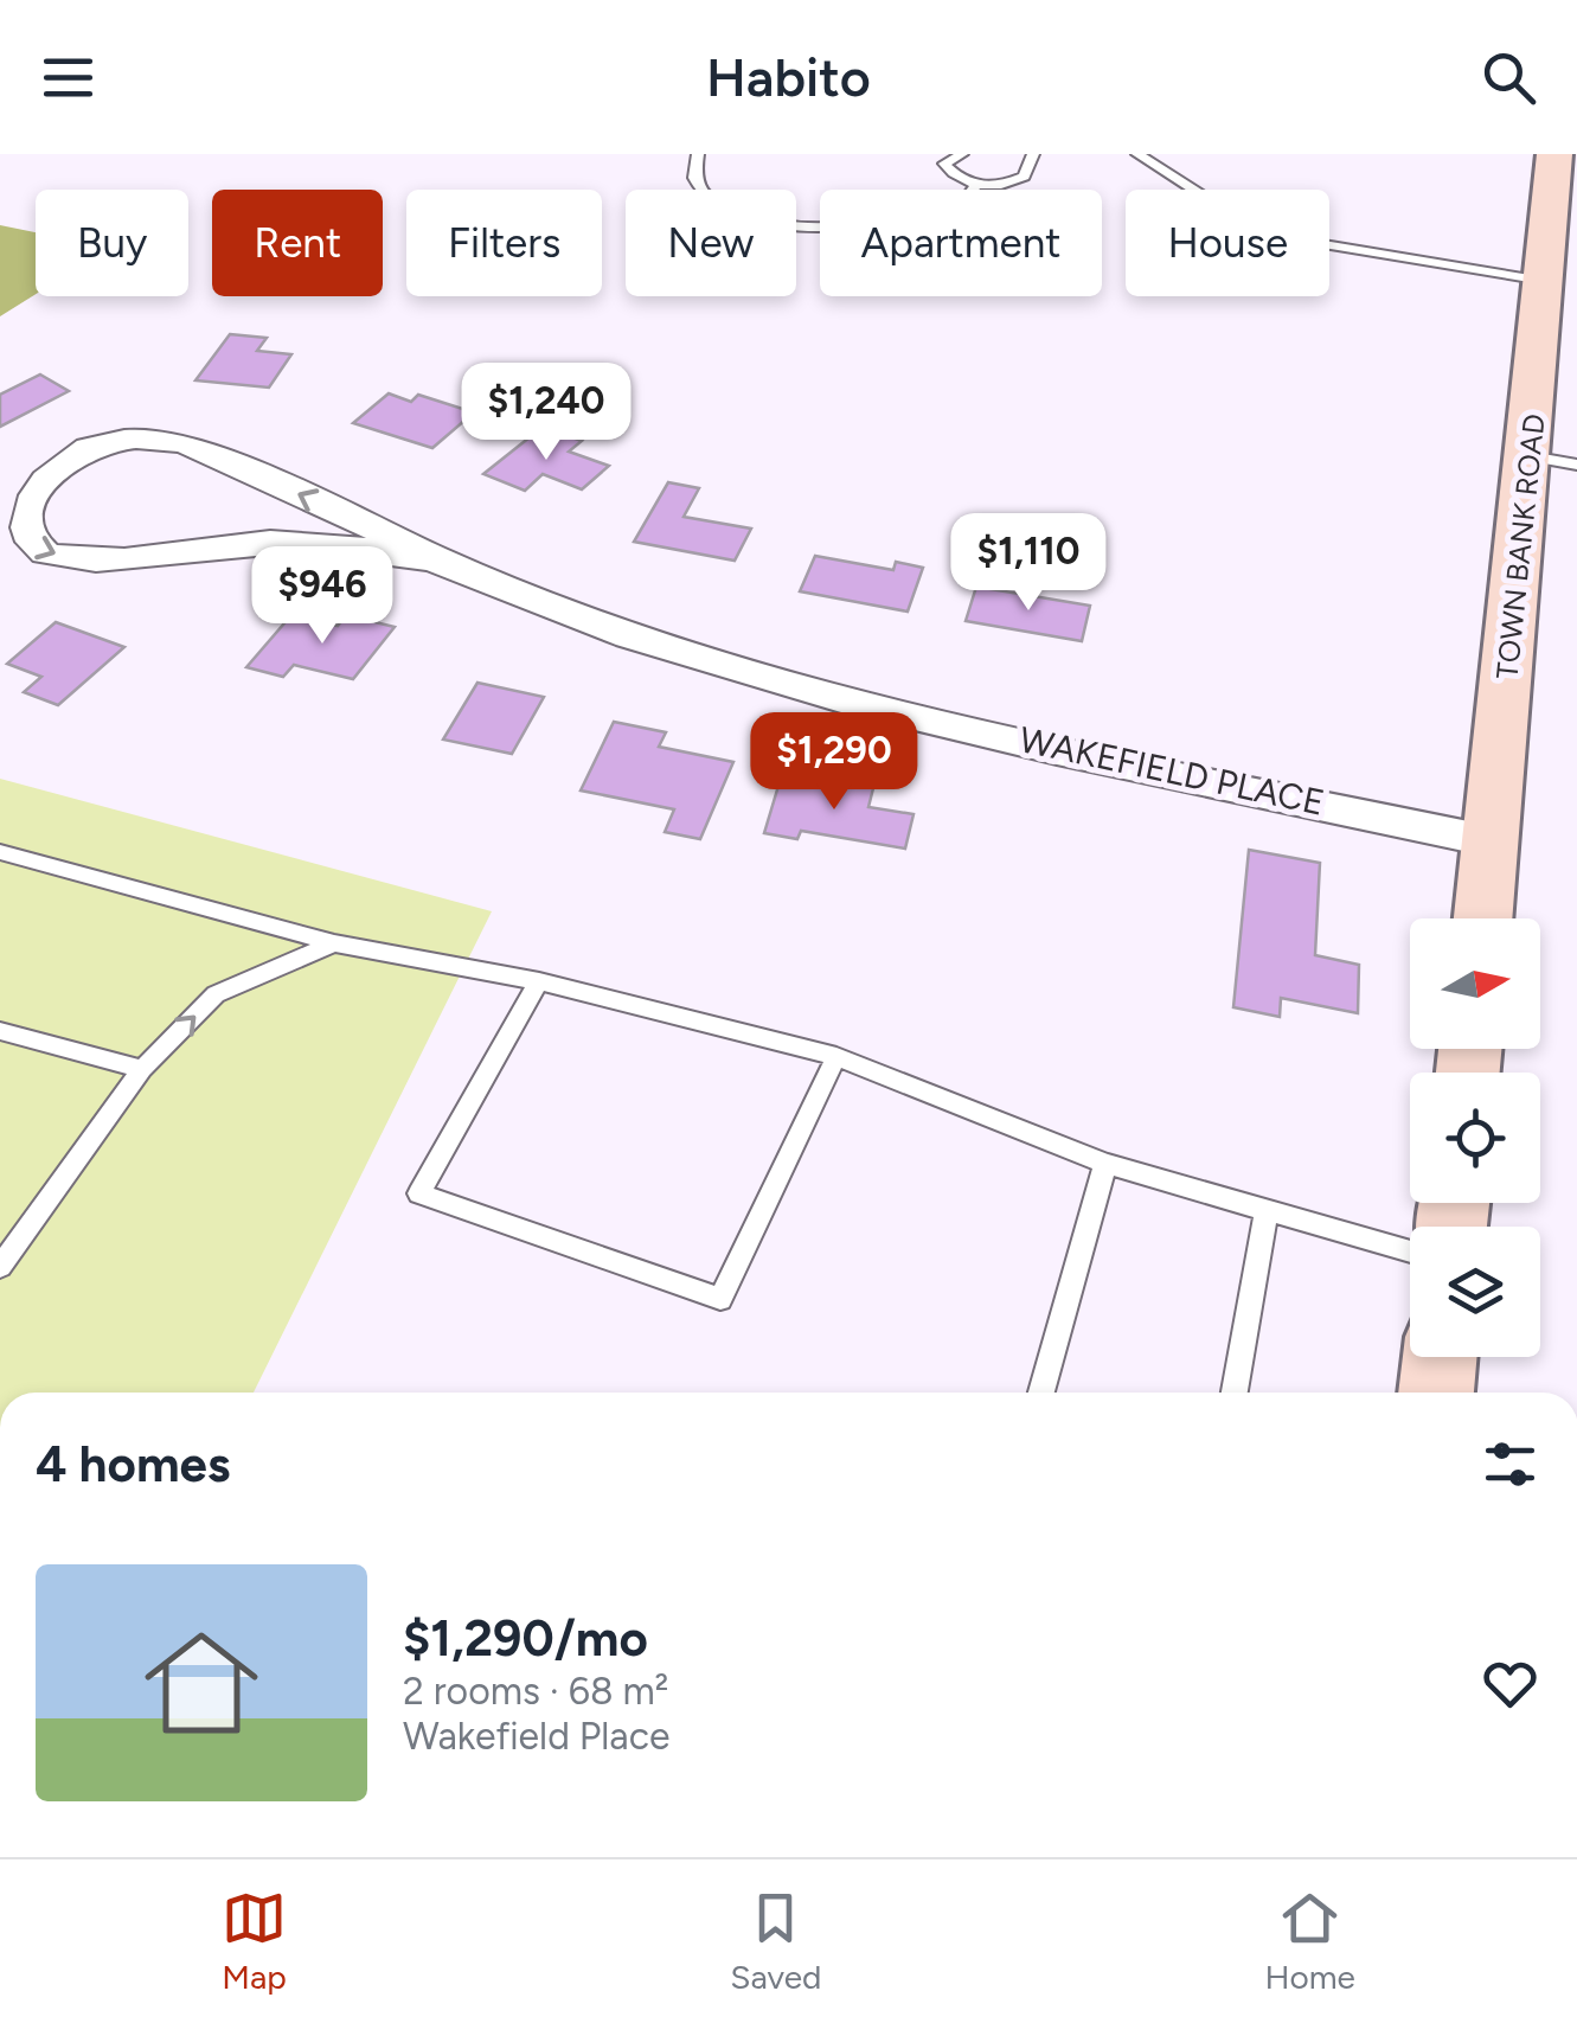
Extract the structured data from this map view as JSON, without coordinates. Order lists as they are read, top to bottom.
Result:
{
  "streets": {
    "street": ["TOWN BANK ROAD", "WAKEFIELD PLACE"]
  },
  "crossings": [
    ["TOWN BANK ROAD", "WAKEFIELD PLACE"]
  ],
  "north": "right",
  "page": {
    "header": "Habito",
    "chip": [
      "Buy",
      "Rent",
      "Filters",
      "New",
      "Apartment",
      "House"
    ],
    "price": [
      "$1,240",
      "$1,110",
      "$946",
      "$1,290"
    ],
    "heading": "4 homes",
    "list": [
      {
        "name": "$1,290/mo",
        "note": "2 rooms · 68 m² · Wakefield Place"
      }
    ],
    "tabs": ["Map", "Saved", "Home"]
  }
}
